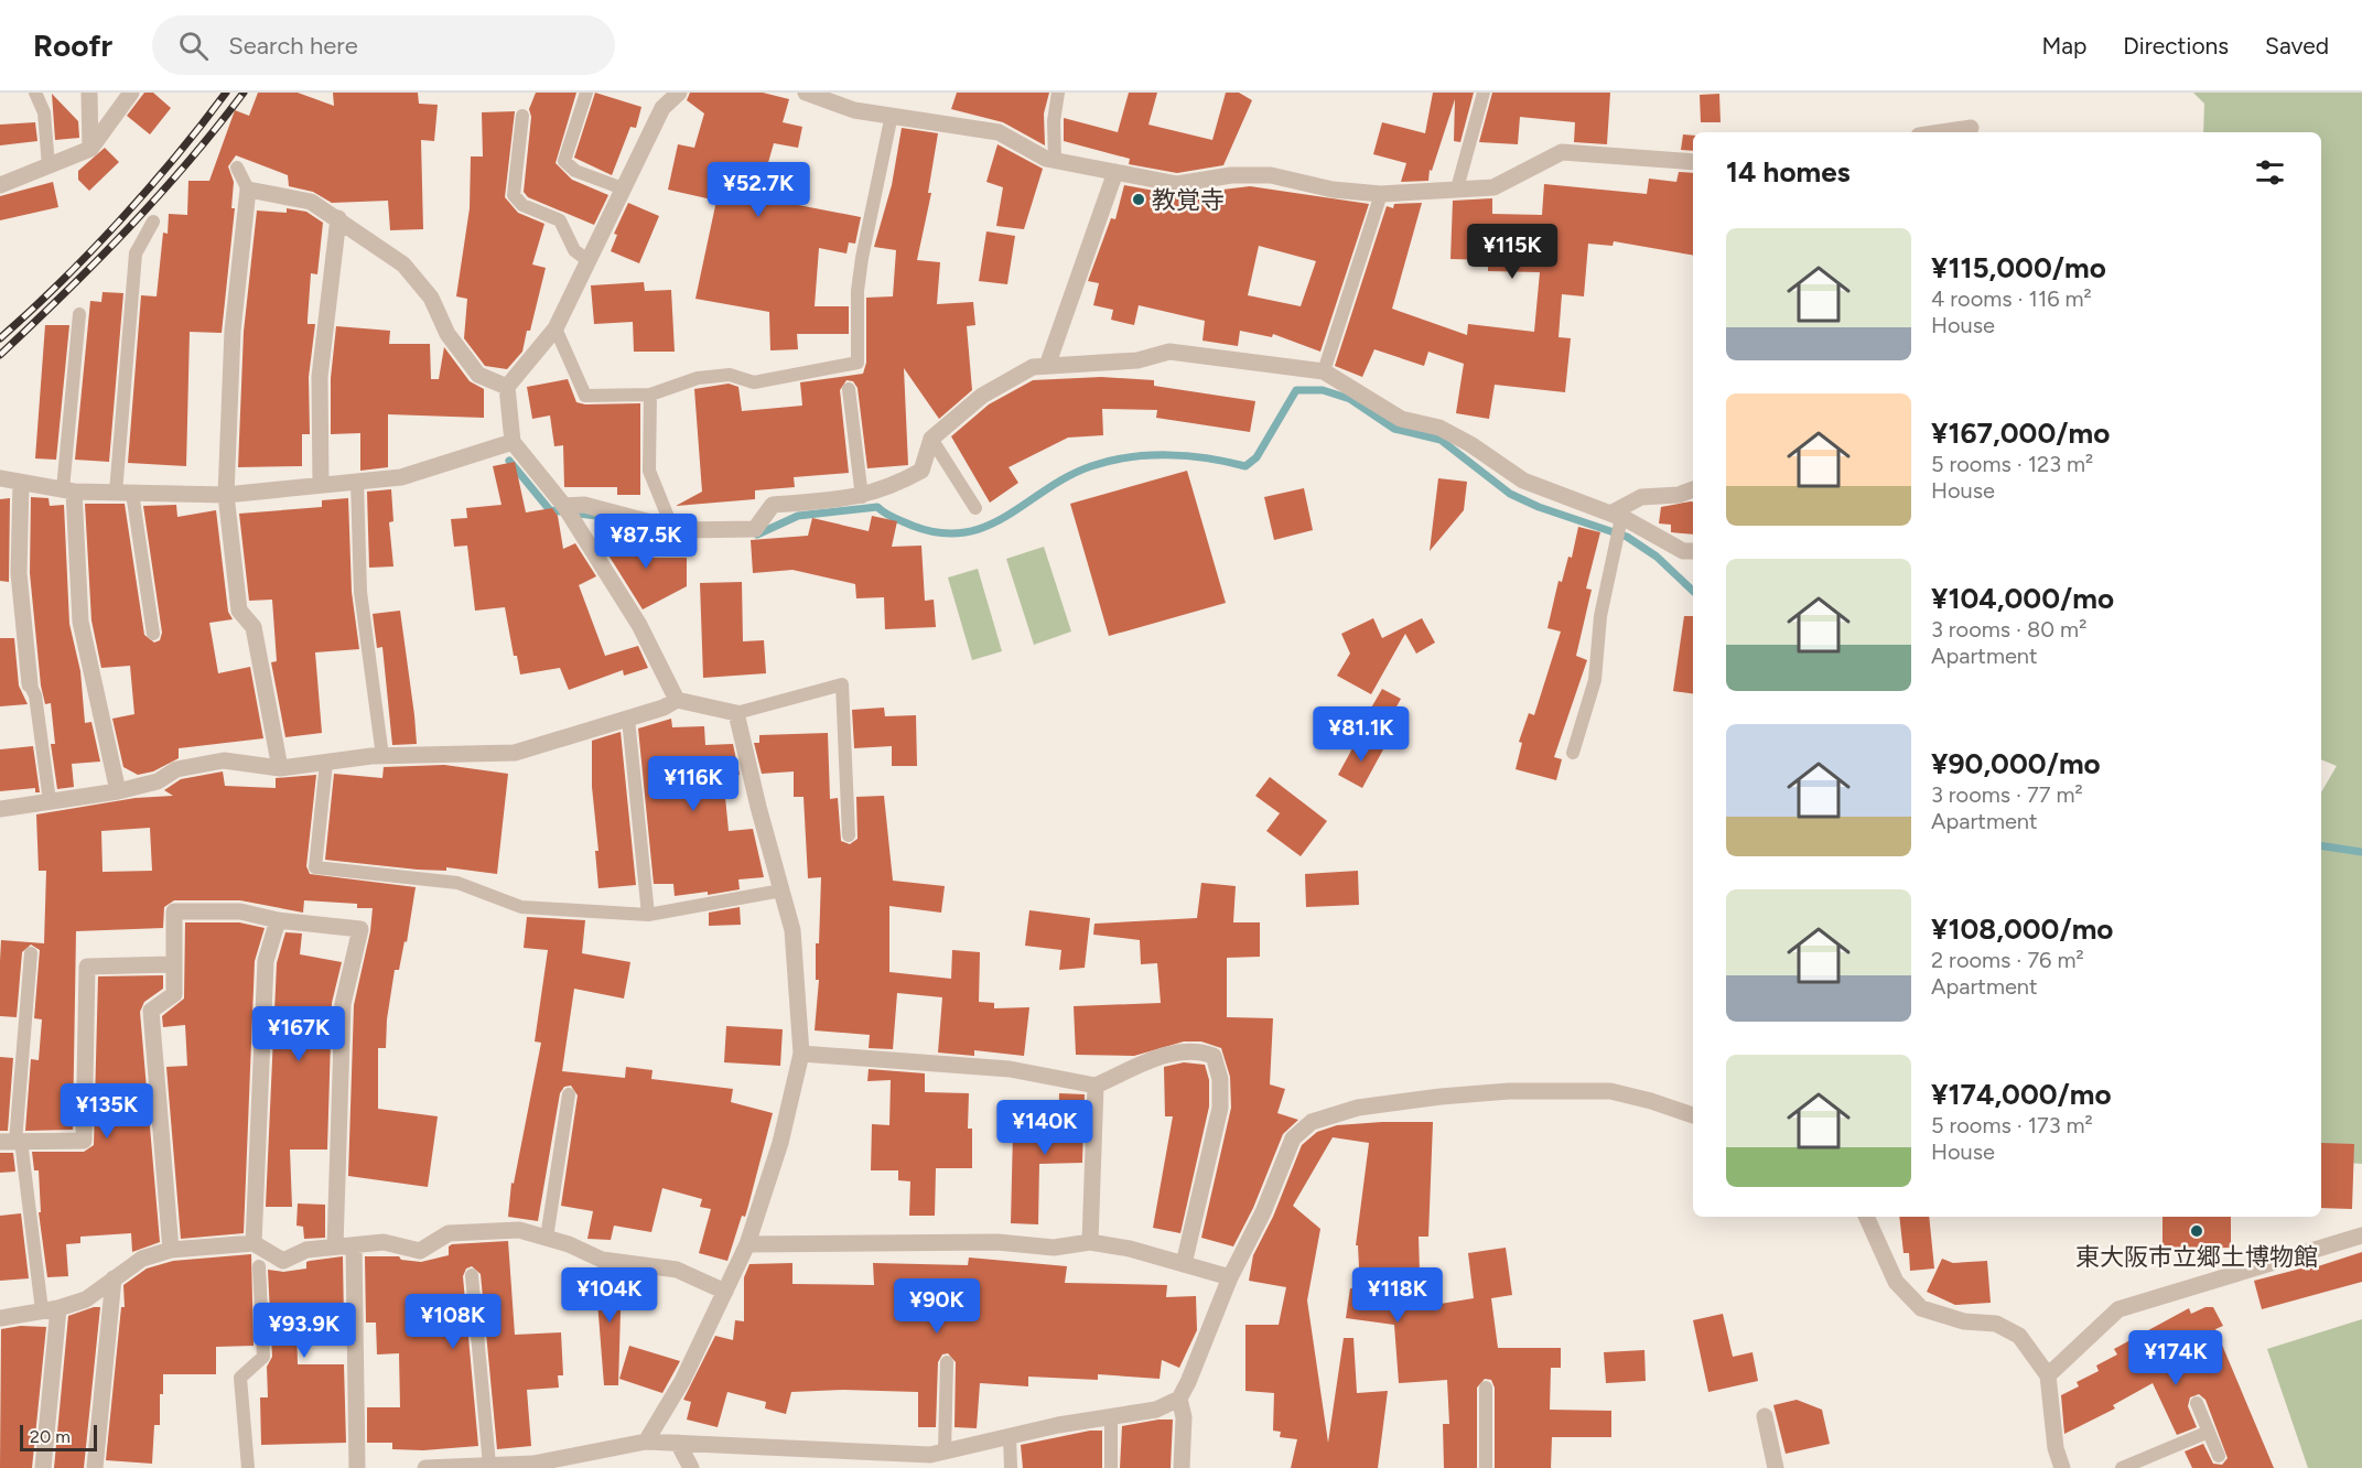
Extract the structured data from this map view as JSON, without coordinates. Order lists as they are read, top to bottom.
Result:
{
  "places": ["教覚寺", "東大阪市立郷土博物館"],
  "scale_bar": "20 m",
  "page": {
    "header": "Roofr",
    "search": "Search here",
    "nav": ["Map", "Directions", "Saved"],
    "heading": "14 homes",
    "price": [
      "¥52.7K",
      "¥115K",
      "¥87.5K",
      "¥81.1K",
      "¥116K",
      "¥167K",
      "¥135K",
      "¥140K",
      "¥104K",
      "¥118K",
      "¥90K",
      "¥108K",
      "¥93.9K",
      "¥174K"
    ],
    "list": [
      {
        "name": "¥115,000/mo",
        "note": "4 rooms · 116 m² · House"
      },
      {
        "name": "¥167,000/mo",
        "note": "5 rooms · 123 m² · House"
      },
      {
        "name": "¥104,000/mo",
        "note": "3 rooms · 80 m² · Apartment"
      },
      {
        "name": "¥90,000/mo",
        "note": "3 rooms · 77 m² · Apartment"
      },
      {
        "name": "¥108,000/mo",
        "note": "2 rooms · 76 m² · Apartment"
      },
      {
        "name": "¥174,000/mo",
        "note": "5 rooms · 173 m² · House"
      }
    ],
    "scale": "20 m"
  }
}
